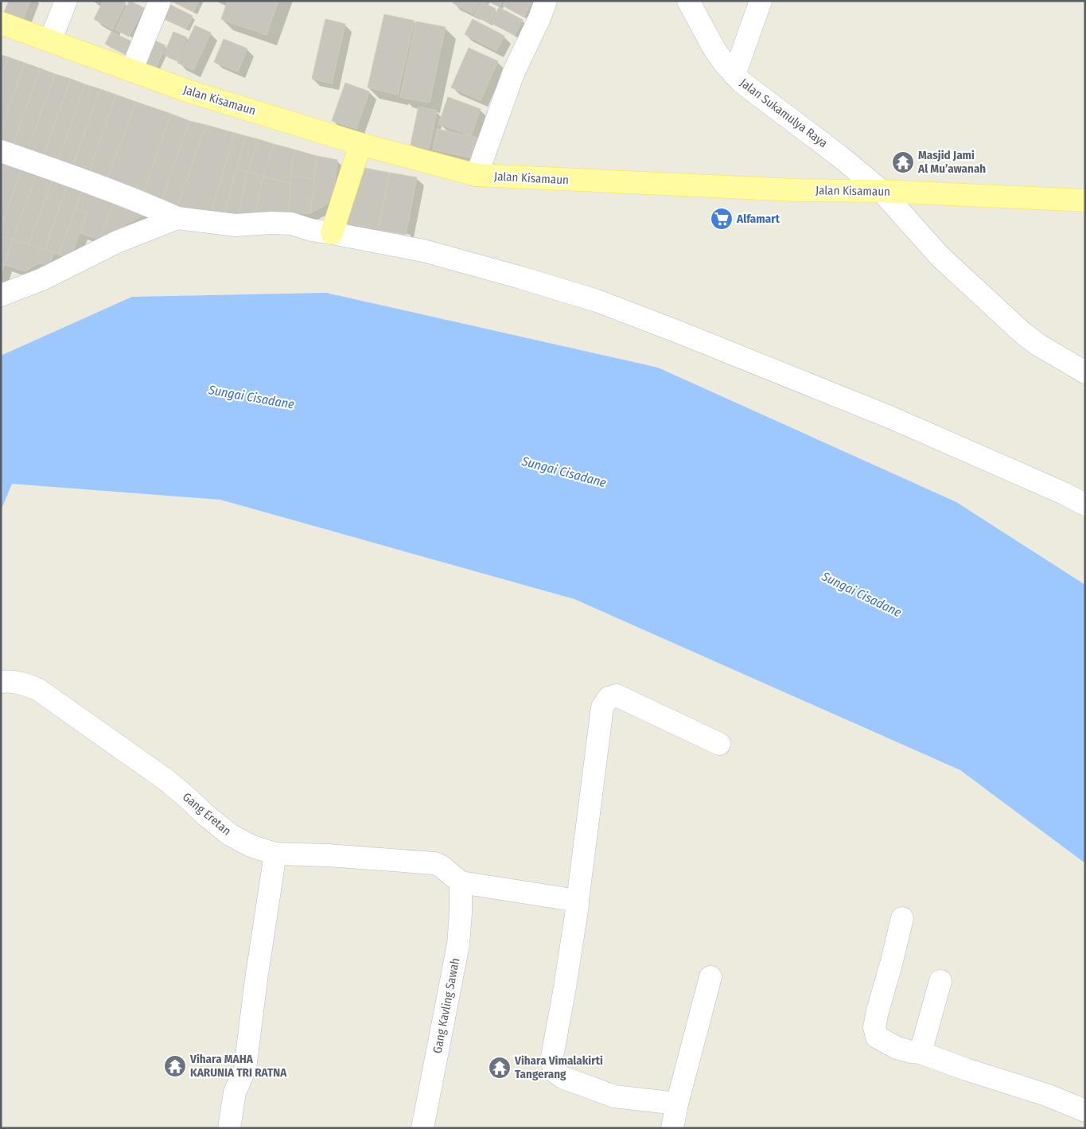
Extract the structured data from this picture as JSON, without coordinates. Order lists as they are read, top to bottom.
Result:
{
  "streets": {
    "main road": ["Jalan Kisamaun"],
    "street": ["Jalan Sukamulya Raya", "Gang Eretan", "Gang Kavling Sawah"]
  },
  "crossings": [
    ["Jalan Kisamaun", "Jalan Sukamulya Raya"],
    ["Gang Eretan", "Gang Kavling Sawah"]
  ],
  "water": ["Sungai Cisadane"],
  "places": {
    "temple": ["Masjid Jami Al Mu’awanah", "Vihara MAHA KARUNIA TRI RATNA", "Vihara Vimalakirti Tangerang"],
    "supermarket": ["Alfamart"]
  }
}
